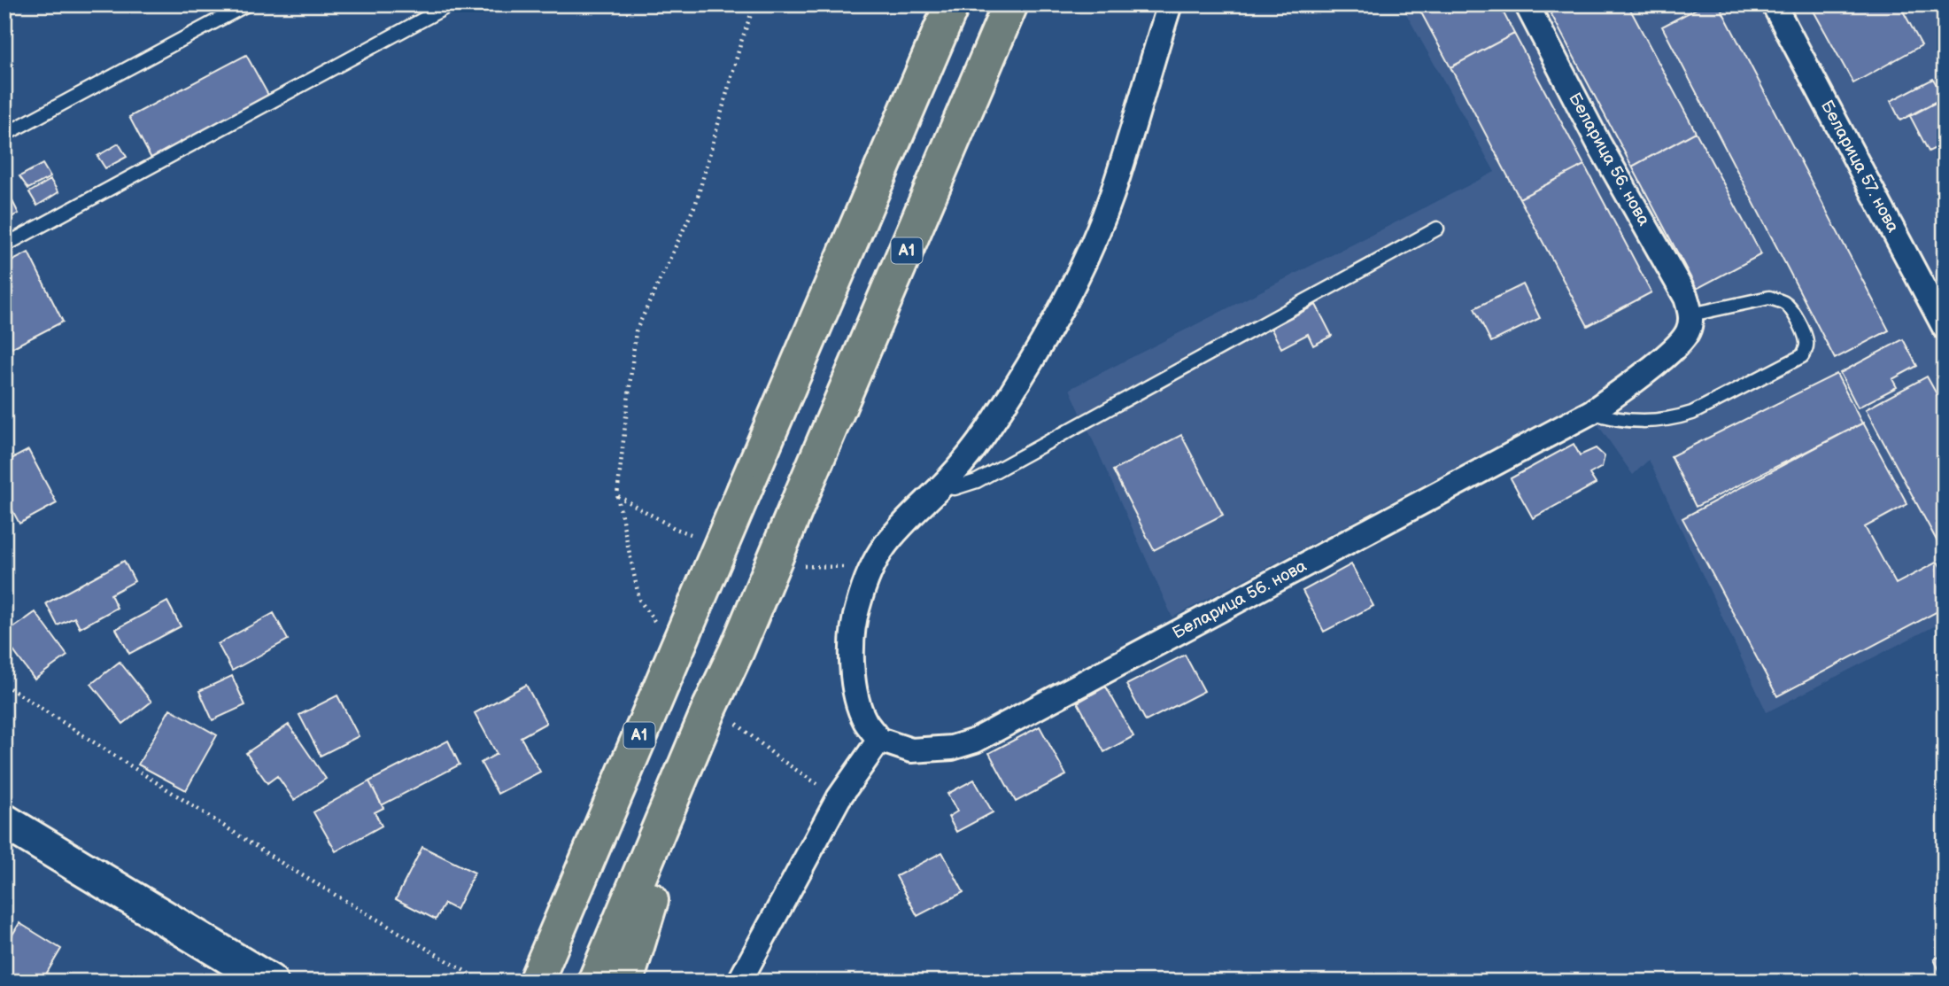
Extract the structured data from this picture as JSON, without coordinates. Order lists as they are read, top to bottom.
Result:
{
  "streets": {
    "highway": ["A1"],
    "street": ["Беларица 56. нова", "Беларица 57. нова"]
  }
}
